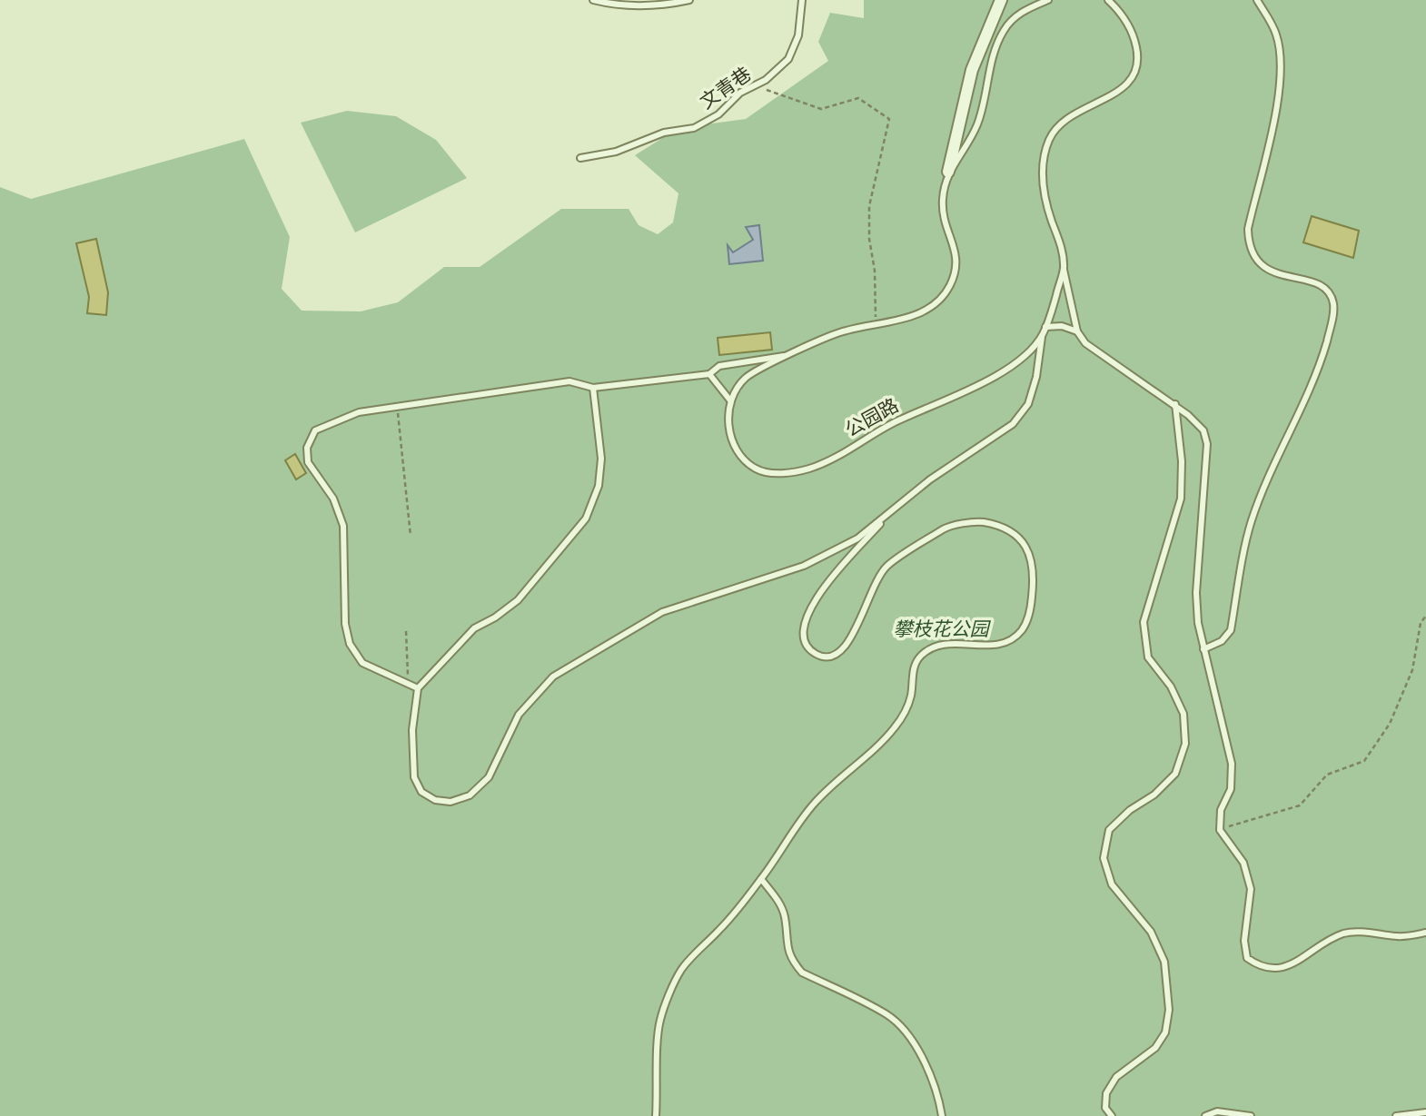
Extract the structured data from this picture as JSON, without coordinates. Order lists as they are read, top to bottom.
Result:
{
  "streets": {
    "lane": ["文青巷", "公园路"]
  },
  "parks": ["攀枝花公园"]
}
